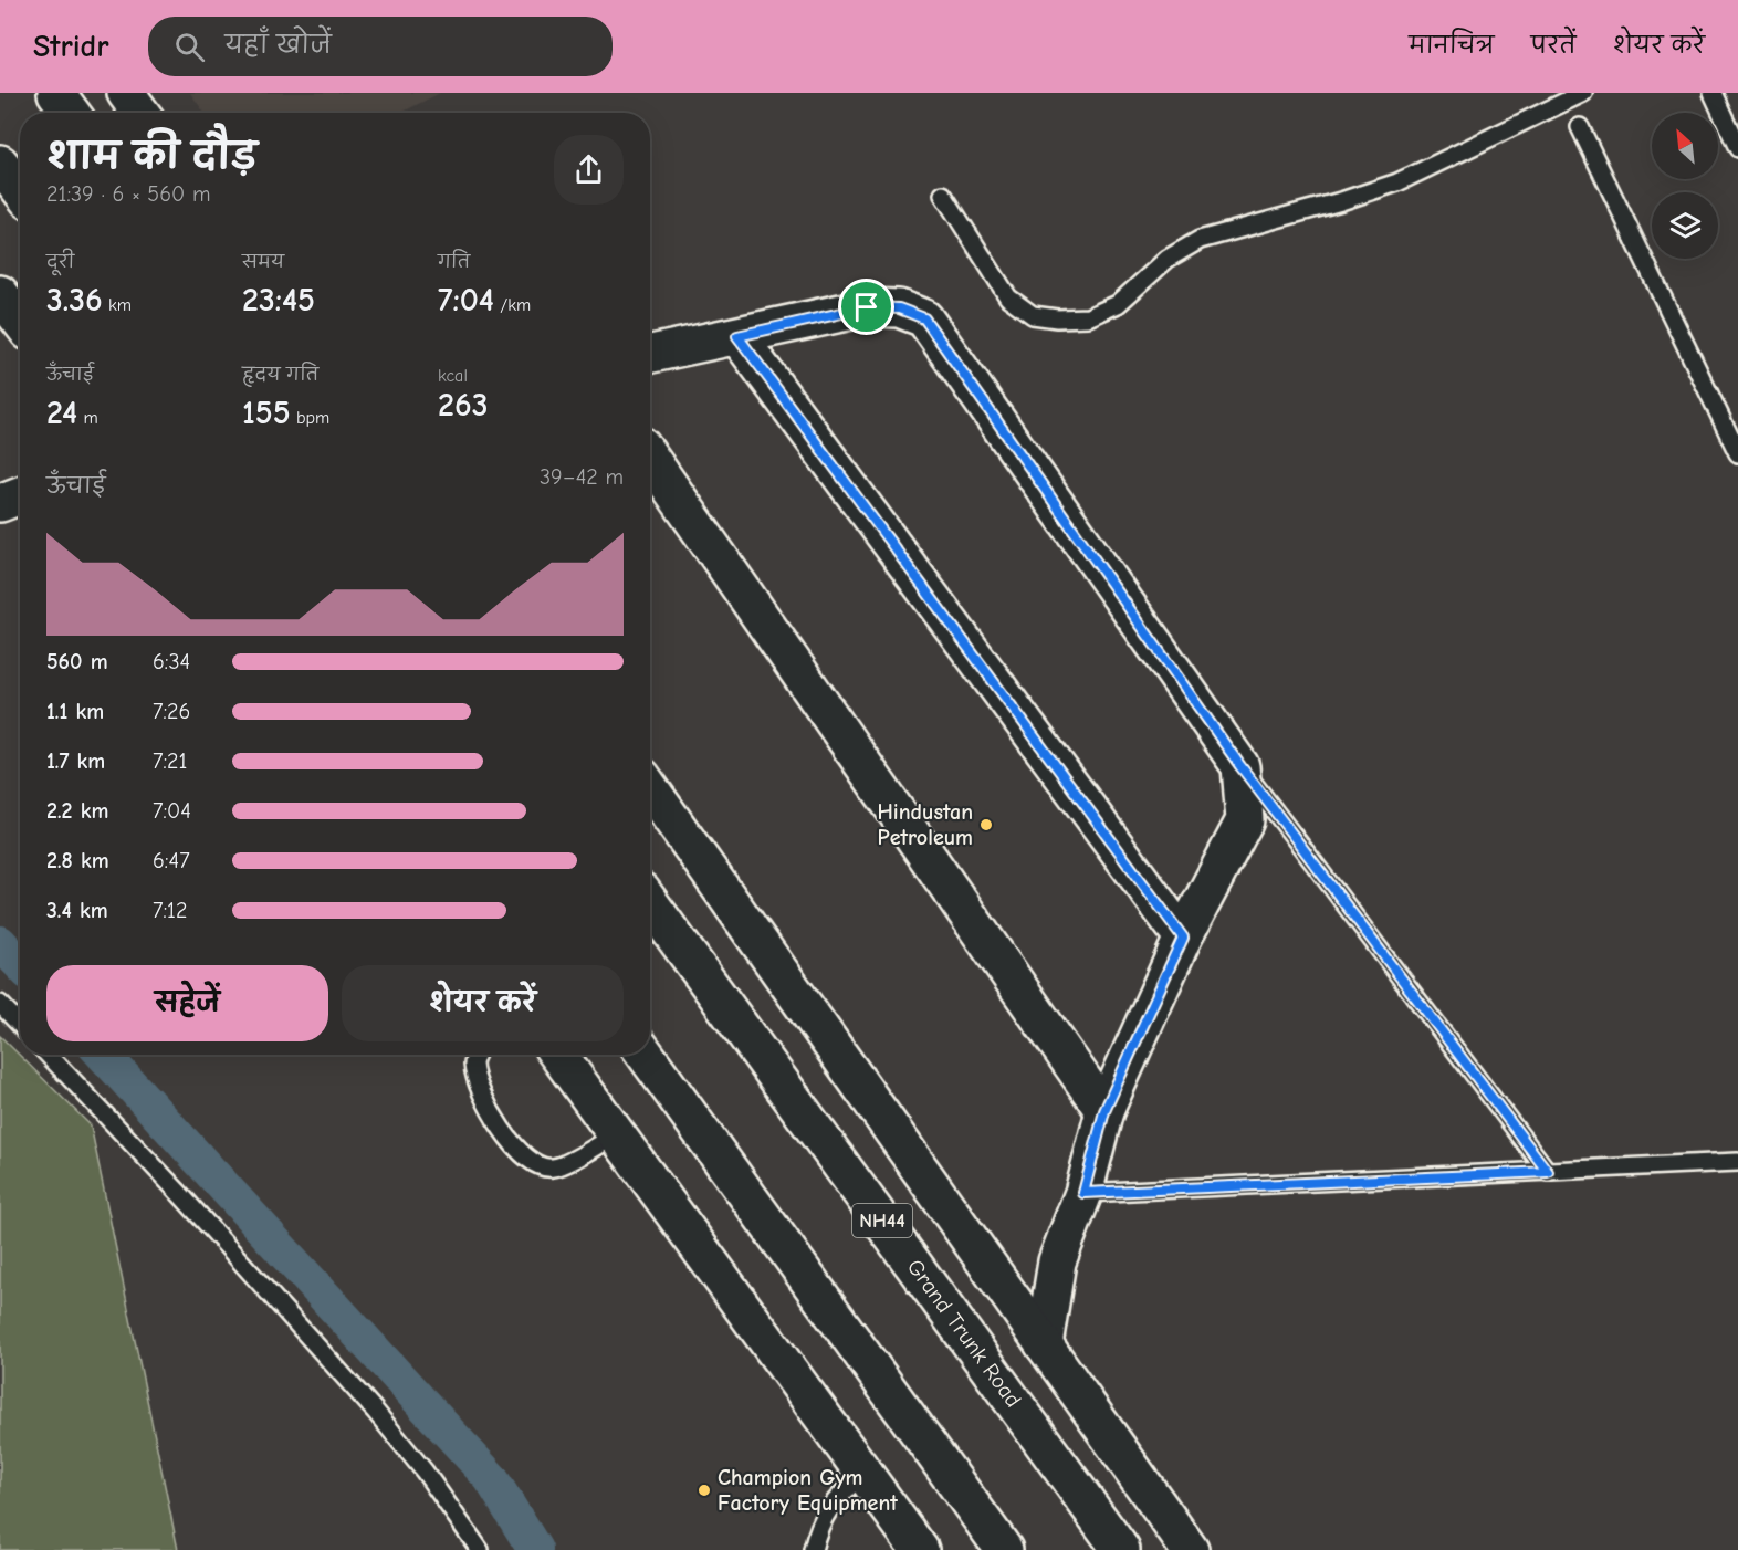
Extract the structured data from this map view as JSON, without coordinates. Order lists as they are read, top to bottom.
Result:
{
  "streets": {
    "main road": ["NH44", "Grand Trunk Road"]
  },
  "places": ["Hindustan Petroleum", "Champion Gym Factory Equipment"],
  "north": "top left",
  "page": {
    "header": "Stridr",
    "search": "यहाँ खोजें",
    "nav": ["मानचित्र", "परतें", "शेयर करें"],
    "heading": ["शाम की दौड़", "21:39 · 6 × 560 m"],
    "stats": [
      ["दूरी", "3.36 km"],
      ["समय", "23:45"],
      ["गति", "7:04 /km"],
      ["ऊँचाई", "24 m"],
      ["हृदय गति", "155 bpm"],
      ["kcal", "263"]
    ],
    "chart": ["ऊँचाई", "39–42 m"],
    "list": [
      {
        "name": "560 m",
        "note": "6:34"
      },
      {
        "name": "1.1 km",
        "note": "7:26"
      },
      {
        "name": "1.7 km",
        "note": "7:21"
      },
      {
        "name": "2.2 km",
        "note": "7:04"
      },
      {
        "name": "2.8 km",
        "note": "6:47"
      },
      {
        "name": "3.4 km",
        "note": "7:12"
      }
    ],
    "buttons": ["सहेजें", "शेयर करें"]
  }
}
